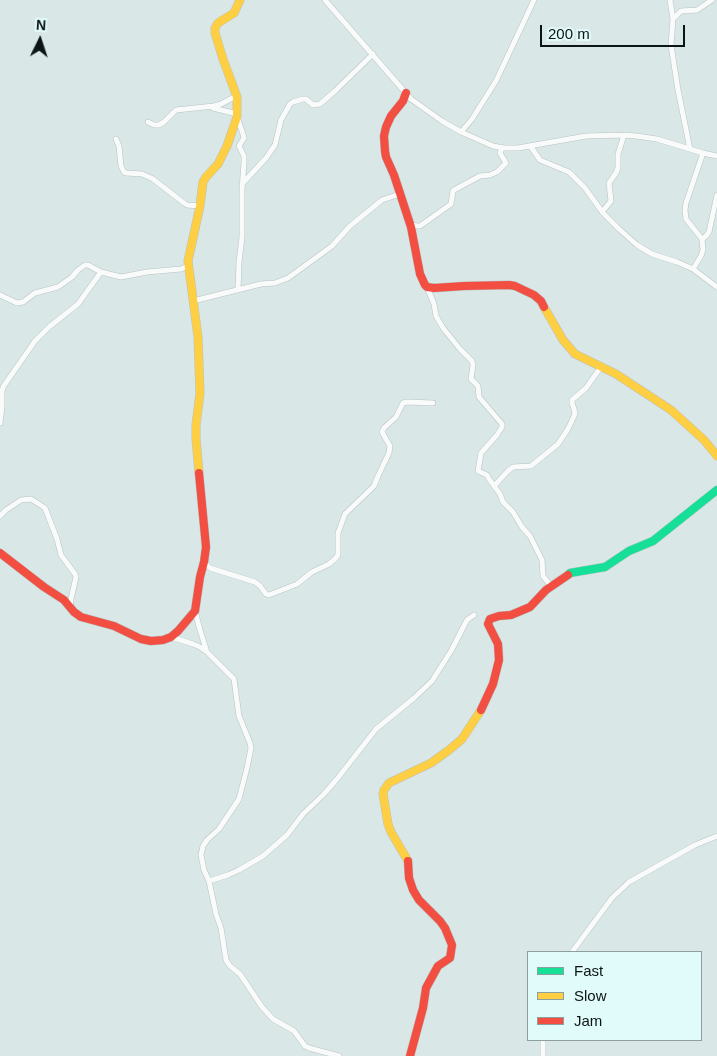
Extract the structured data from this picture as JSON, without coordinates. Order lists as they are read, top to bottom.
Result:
{
  "legend": ["Fast", "Slow", "Jam"],
  "scale_bar": "200 m",
  "north": "top"
}
